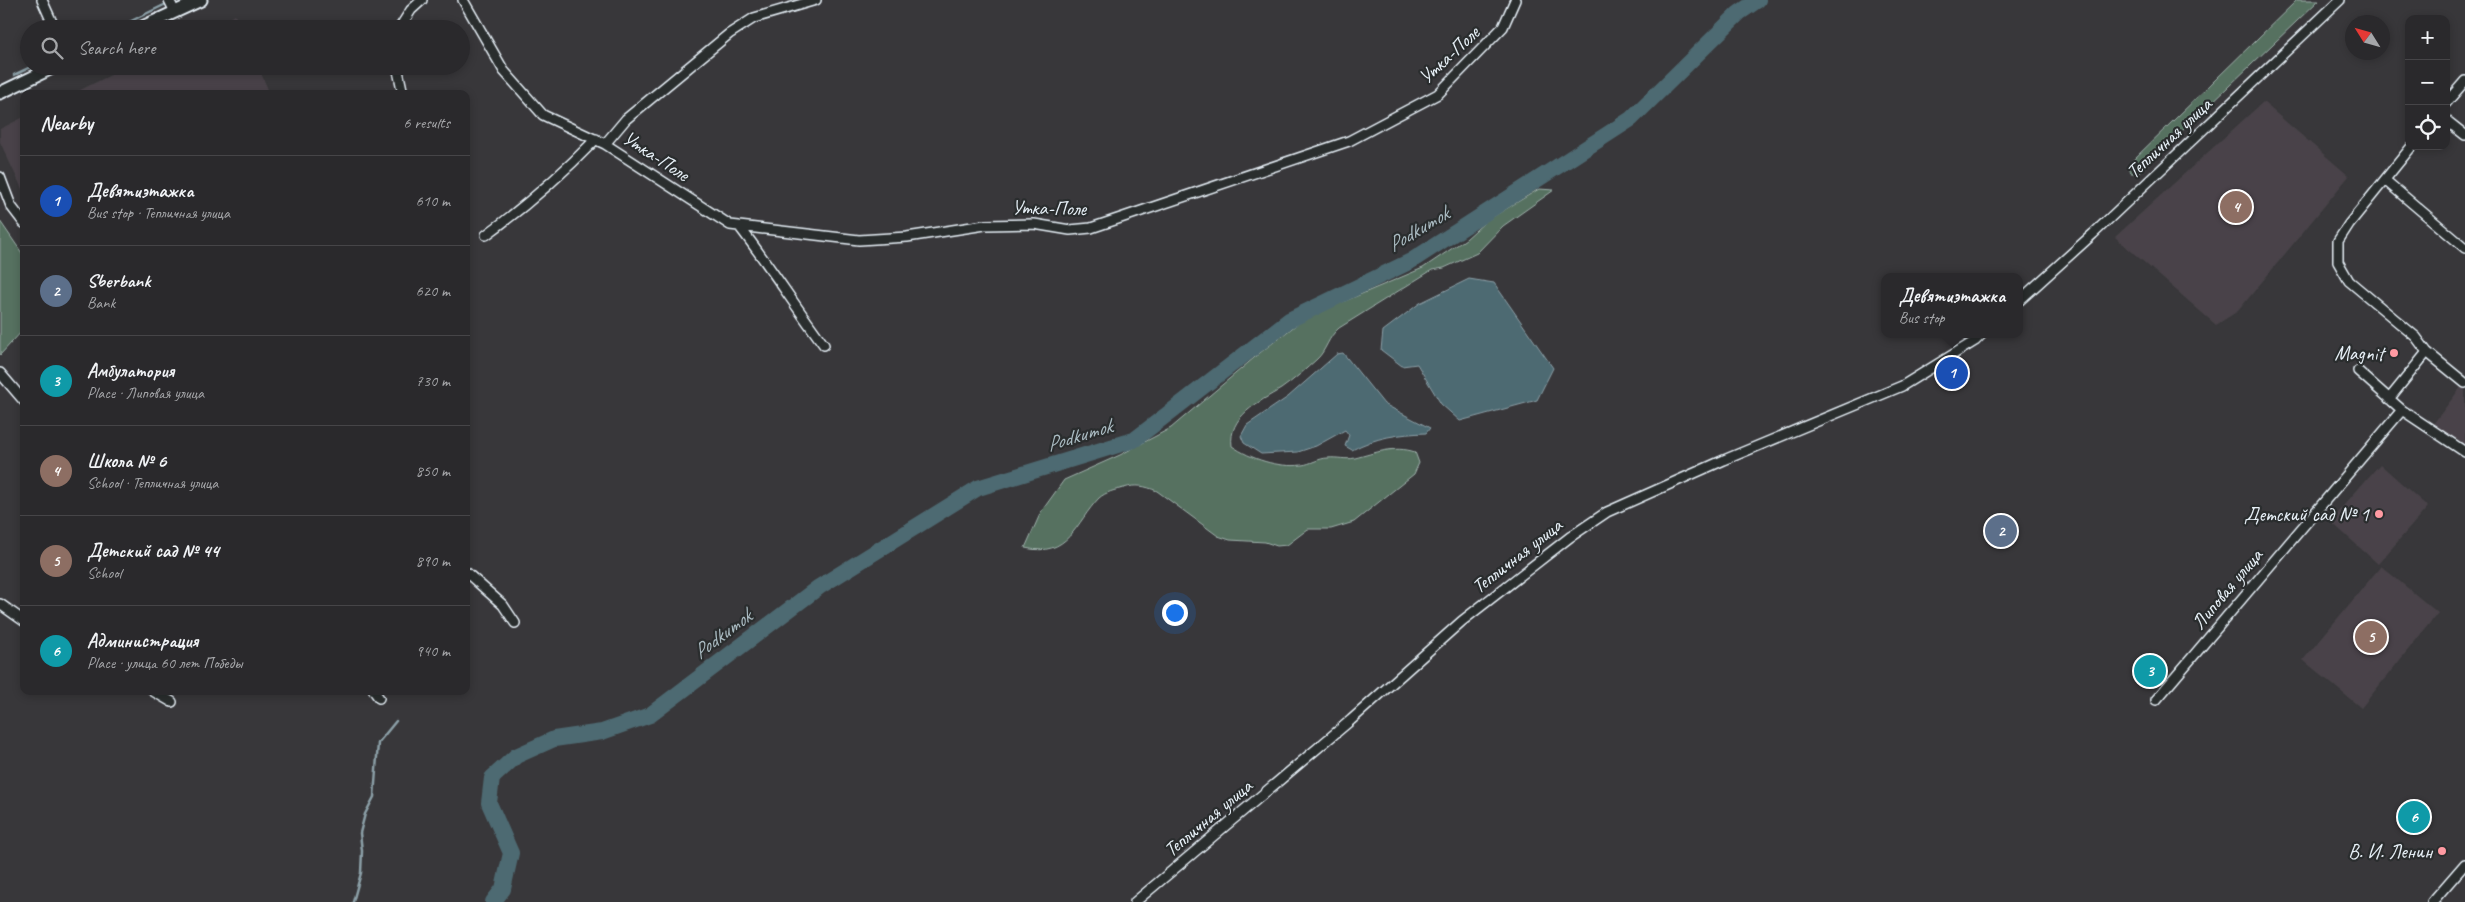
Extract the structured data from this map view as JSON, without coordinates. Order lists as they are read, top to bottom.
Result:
{
  "streets": {
    "street": ["Утка-Поле", "Тепличная улица", "Липовая улица"]
  },
  "water": ["Podkumok"],
  "places": ["Magnit", "Детский сад № 1", "В. И. Ленин"],
  "north": "top left",
  "page": {
    "map_buttons": ["+", "−"],
    "search": "Search here",
    "heading": ["Nearby", "6 results"],
    "list": [
      {
        "mark": "1",
        "name": "Девятиэтажка",
        "note": "Bus stop · Тепличная улица",
        "value": "610 m"
      },
      {
        "mark": "2",
        "name": "Sberbank",
        "note": "Bank",
        "value": "620 m"
      },
      {
        "mark": "3",
        "name": "Амбулатория",
        "note": "Place · Липовая улица",
        "value": "730 m"
      },
      {
        "mark": "4",
        "name": "Школа № 6",
        "note": "School · Тепличная улица",
        "value": "850 m"
      },
      {
        "mark": "5",
        "name": "Детский сад № 44",
        "note": "School",
        "value": "890 m"
      },
      {
        "mark": "6",
        "name": "Администрация",
        "note": "Place · улица 60 лет Победы",
        "value": "940 m"
      }
    ],
    "pins": [
      "4",
      "1",
      "2",
      "5",
      "3",
      "6"
    ],
    "popup": ["Девятиэтажка", "Bus stop"]
  }
}
